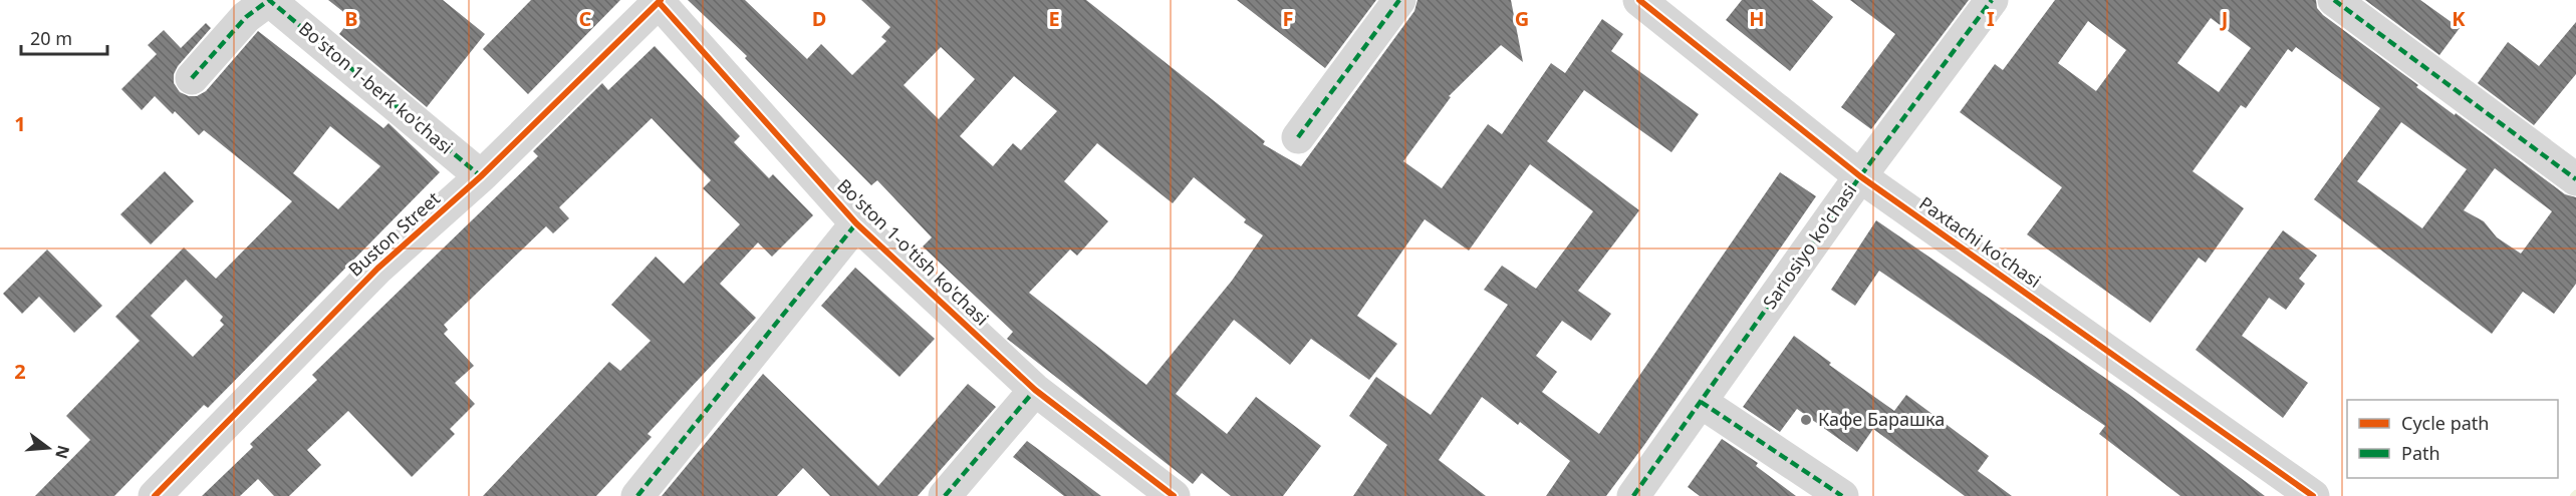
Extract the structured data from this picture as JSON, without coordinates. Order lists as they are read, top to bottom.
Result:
{
  "streets": {
    "street": [
      "Bo'ston 1-berk ko'chasi",
      "Buston Street",
      "Paxtachi ko'chasi",
      "Sariosiyo ko'chasi",
      "Bo'ston 1-o'tish ko'chasi"
    ]
  },
  "crossings": [
    ["Bo'ston 1-berk ko'chasi", "Buston Street"],
    ["Buston Street", "Bo'ston 1-o'tish ko'chasi"],
    ["Paxtachi ko'chasi", "Sariosiyo ko'chasi"]
  ],
  "places": ["Кафе Барашка"],
  "legend": ["Cycle path", "Path"],
  "scale_bar": "20 m",
  "north": "right",
  "grid": {
    "columns": [
      "B",
      "C",
      "D",
      "E",
      "F",
      "G",
      "H",
      "I",
      "J",
      "K"
    ],
    "rows": ["1", "2"]
  }
}
